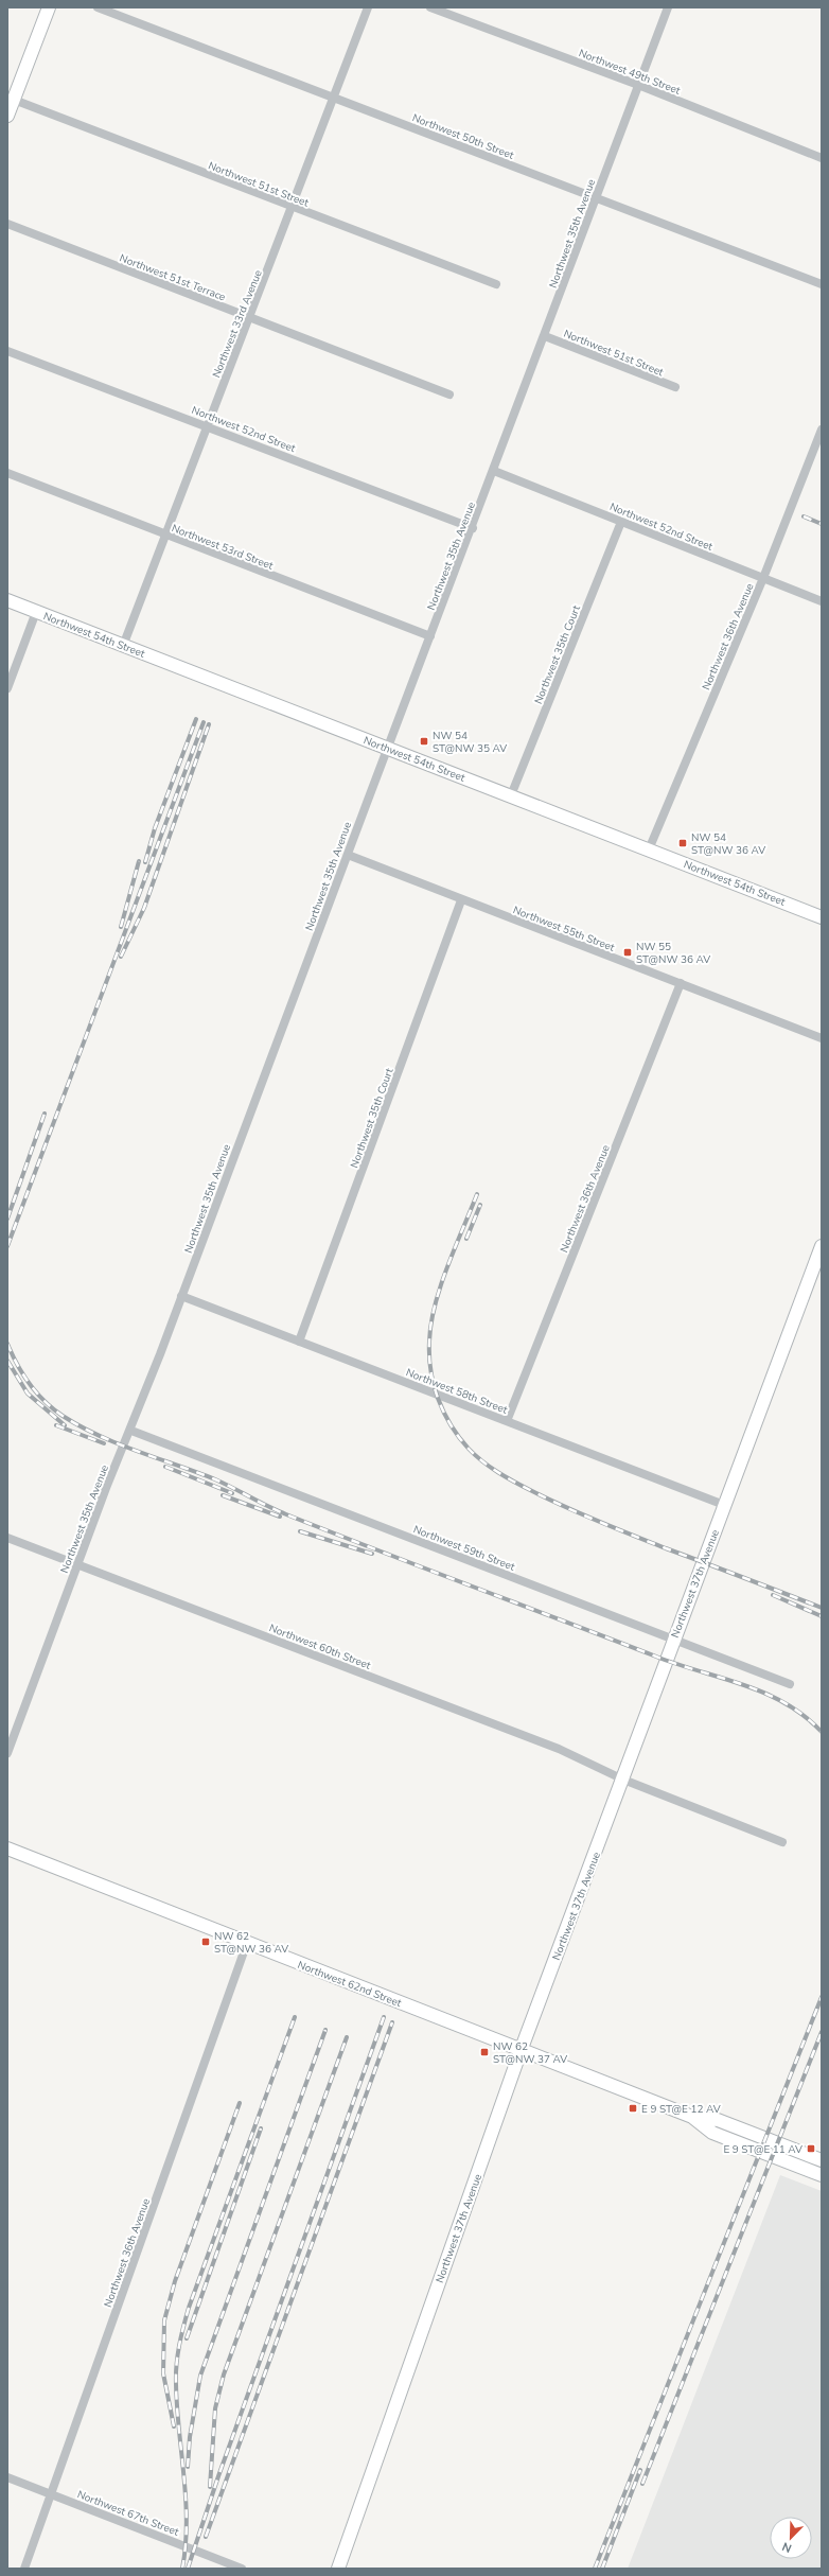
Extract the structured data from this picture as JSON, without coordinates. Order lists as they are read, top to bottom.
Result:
{
  "streets": {
    "main road": ["Northwest 54th Street", "Northwest 37th Avenue", "Northwest 62nd Street"],
    "street": [
      "Northwest 49th Street",
      "Northwest 50th Street",
      "Northwest 51st Street",
      "Northwest 35th Avenue",
      "Northwest 51st Terrace",
      "Northwest 33rd Avenue",
      "Northwest 52nd Street",
      "Northwest 53rd Street",
      "Northwest 36th Avenue",
      "Northwest 35th Court",
      "Northwest 55th Street",
      "Northwest 58th Street",
      "Northwest 59th Street",
      "Northwest 60th Street",
      "Northwest 67th Street"
    ]
  },
  "crossings": [
    ["Northwest 49th Street", "Northwest 35th Avenue"],
    ["Northwest 50th Street", "Northwest 35th Avenue"],
    ["Northwest 50th Street", "Northwest 33rd Avenue"],
    ["Northwest 51st Street", "Northwest 35th Avenue"],
    ["Northwest 51st Street", "Northwest 33rd Avenue"],
    ["Northwest 35th Avenue", "Northwest 52nd Street"],
    ["Northwest 35th Avenue", "Northwest 53rd Street"],
    ["Northwest 35th Avenue", "Northwest 54th Street"],
    ["Northwest 35th Avenue", "Northwest 55th Street"],
    ["Northwest 35th Avenue", "Northwest 58th Street"],
    ["Northwest 35th Avenue", "Northwest 59th Street"],
    ["Northwest 35th Avenue", "Northwest 60th Street"],
    ["Northwest 51st Terrace", "Northwest 33rd Avenue"],
    ["Northwest 33rd Avenue", "Northwest 52nd Street"],
    ["Northwest 33rd Avenue", "Northwest 53rd Street"],
    ["Northwest 33rd Avenue", "Northwest 54th Street"],
    ["Northwest 52nd Street", "Northwest 36th Avenue"],
    ["Northwest 52nd Street", "Northwest 35th Court"],
    ["Northwest 54th Street", "Northwest 36th Avenue"],
    ["Northwest 54th Street", "Northwest 35th Court"],
    ["Northwest 36th Avenue", "Northwest 55th Street"],
    ["Northwest 36th Avenue", "Northwest 58th Street"],
    ["Northwest 36th Avenue", "Northwest 62nd Street"],
    ["Northwest 36th Avenue", "Northwest 67th Street"],
    ["Northwest 35th Court", "Northwest 55th Street"],
    ["Northwest 35th Court", "Northwest 58th Street"],
    ["Northwest 58th Street", "Northwest 37th Avenue"],
    ["Northwest 59th Street", "Northwest 37th Avenue"],
    ["Northwest 37th Avenue", "Northwest 60th Street"],
    ["Northwest 37th Avenue", "Northwest 62nd Street"]
  ],
  "places": {
    "transit": [
      "NW 54 ST@NW 35 AV",
      "NW 54 ST@NW 36 AV",
      "NW 55 ST@NW 36 AV",
      "NW 62 ST@NW 36 AV",
      "NW 62 ST@NW 37 AV",
      "E 9 ST@E 12 AV",
      "E 9 ST@E 11 AV"
    ]
  },
  "north": "bottom left"
}
